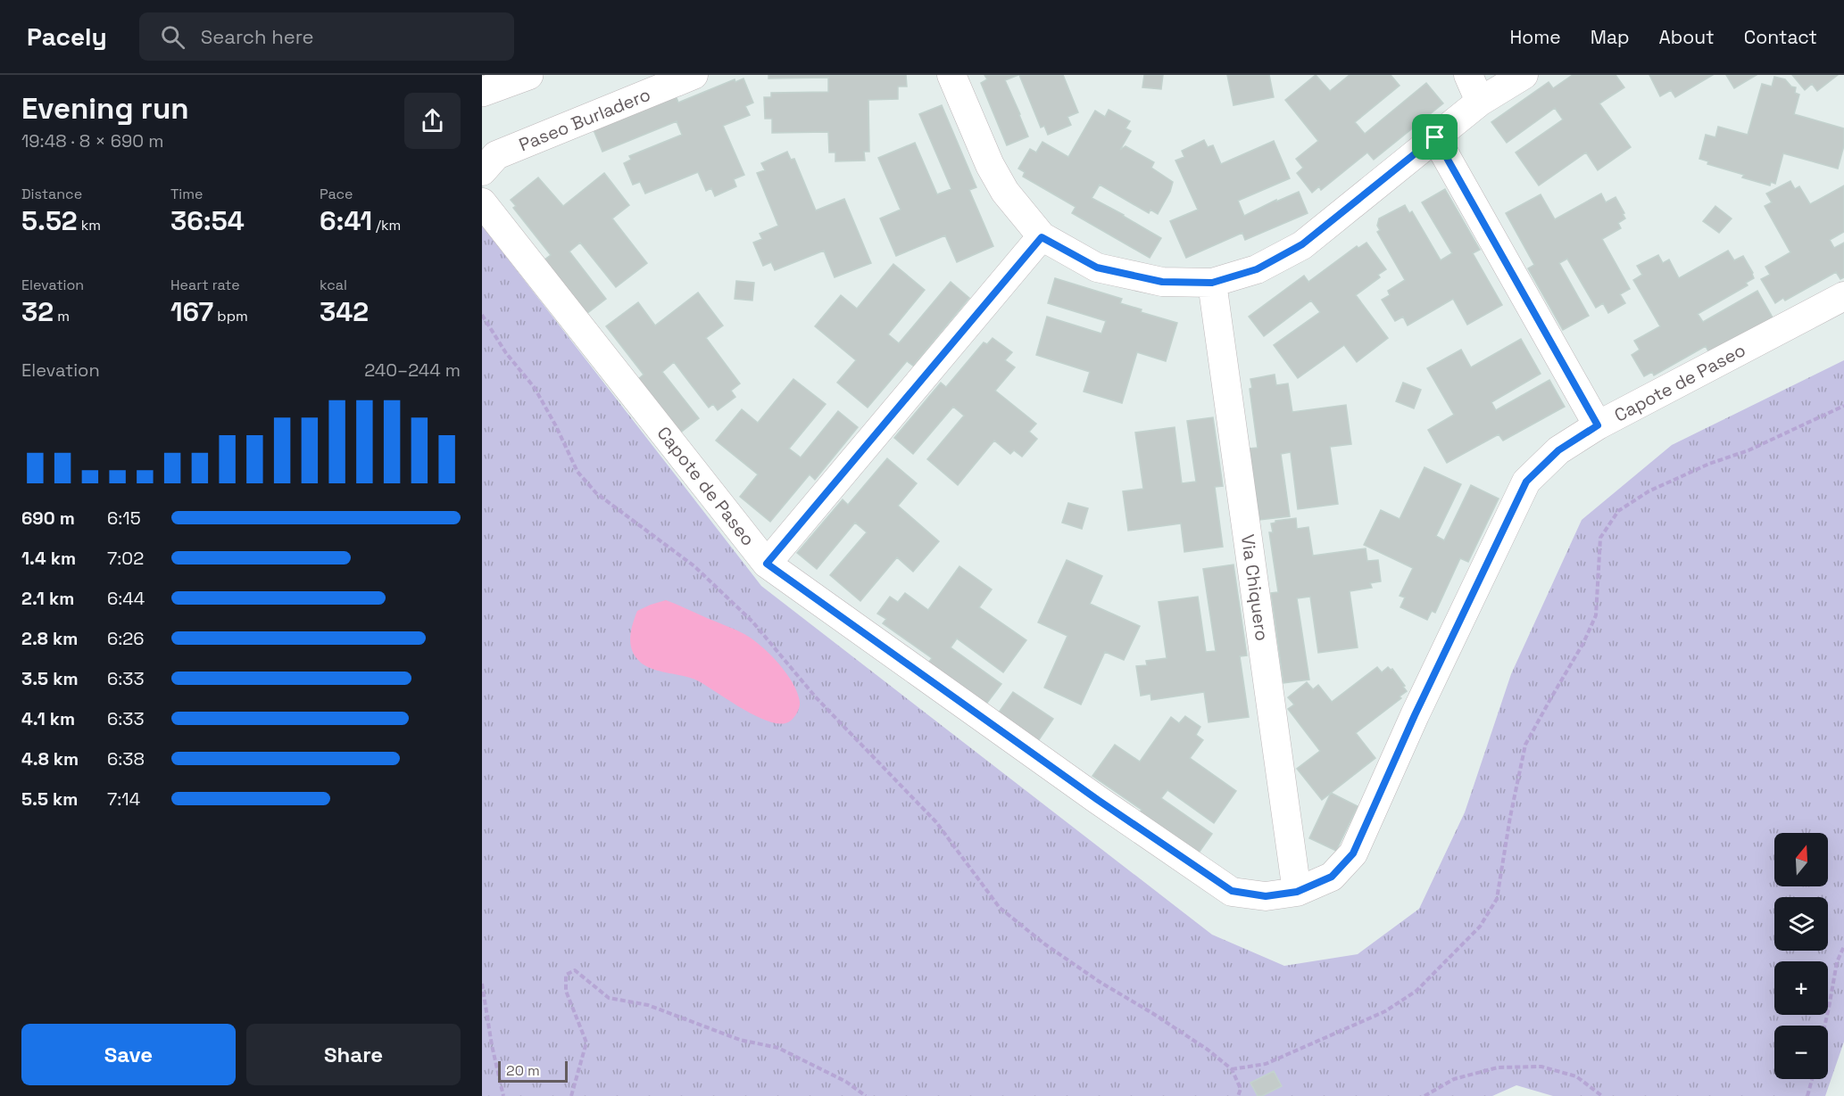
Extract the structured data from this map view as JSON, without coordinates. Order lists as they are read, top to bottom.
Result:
{
  "streets": {
    "street": ["Paseo Burladero", "Capote de Paseo", "Via Chiquero"]
  },
  "crossings": [
    ["Capote de Paseo", "Via Chiquero"]
  ],
  "scale_bar": "20 m",
  "north": "top",
  "page": {
    "header": "Pacely",
    "search": "Search here",
    "nav": [
      "Home",
      "Map",
      "About",
      "Contact"
    ],
    "heading": ["Evening run", "19:48 · 8 × 690 m"],
    "stats": [
      ["Distance", "5.52 km"],
      ["Time", "36:54"],
      ["Pace", "6:41 /km"],
      ["Elevation", "32 m"],
      ["Heart rate", "167 bpm"],
      ["kcal", "342"]
    ],
    "chart": ["Elevation", "240–244 m"],
    "list": [
      {
        "name": "690 m",
        "note": "6:15"
      },
      {
        "name": "1.4 km",
        "note": "7:02"
      },
      {
        "name": "2.1 km",
        "note": "6:44"
      },
      {
        "name": "2.8 km",
        "note": "6:26"
      },
      {
        "name": "3.5 km",
        "note": "6:33"
      },
      {
        "name": "4.1 km",
        "note": "6:33"
      },
      {
        "name": "4.8 km",
        "note": "6:38"
      },
      {
        "name": "5.5 km",
        "note": "7:14"
      }
    ],
    "map_buttons": ["+", "−"],
    "buttons": ["Save", "Share"],
    "scale": "20 m"
  }
}
